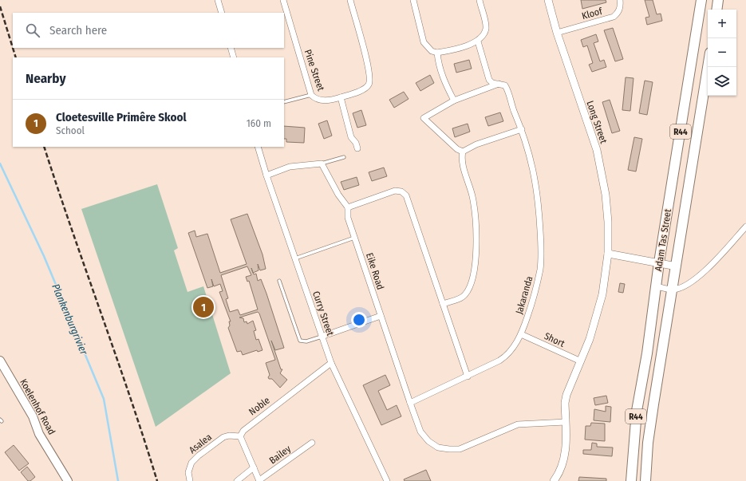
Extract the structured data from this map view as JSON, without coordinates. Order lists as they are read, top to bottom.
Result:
{
  "streets": {
    "main road": ["R44", "Adam Tas Street", "Koelenhof Road"],
    "street": [
      "Kloof",
      "Pine Street",
      "Long Street",
      "Eike Road",
      "Jakaranda",
      "Curry Street",
      "Short",
      "Noble",
      "Asalea",
      "Bailey"
    ]
  },
  "crossings": [
    ["Kloof", "Long Street"],
    ["Long Street", "Eike Road"],
    ["Long Street", "Short"],
    ["Eike Road", "Jakaranda"],
    ["Jakaranda", "Short"],
    ["Curry Street", "Noble"],
    ["Noble", "Asalea"]
  ],
  "water": ["Plankenburgrivier"],
  "page": {
    "map_buttons": ["+", "−"],
    "search": "Search here",
    "heading": "Nearby",
    "list": [
      {
        "mark": "1",
        "name": "Cloetesville Primêre Skool",
        "note": "School",
        "value": "160 m"
      }
    ],
    "pins": "1"
  }
}
